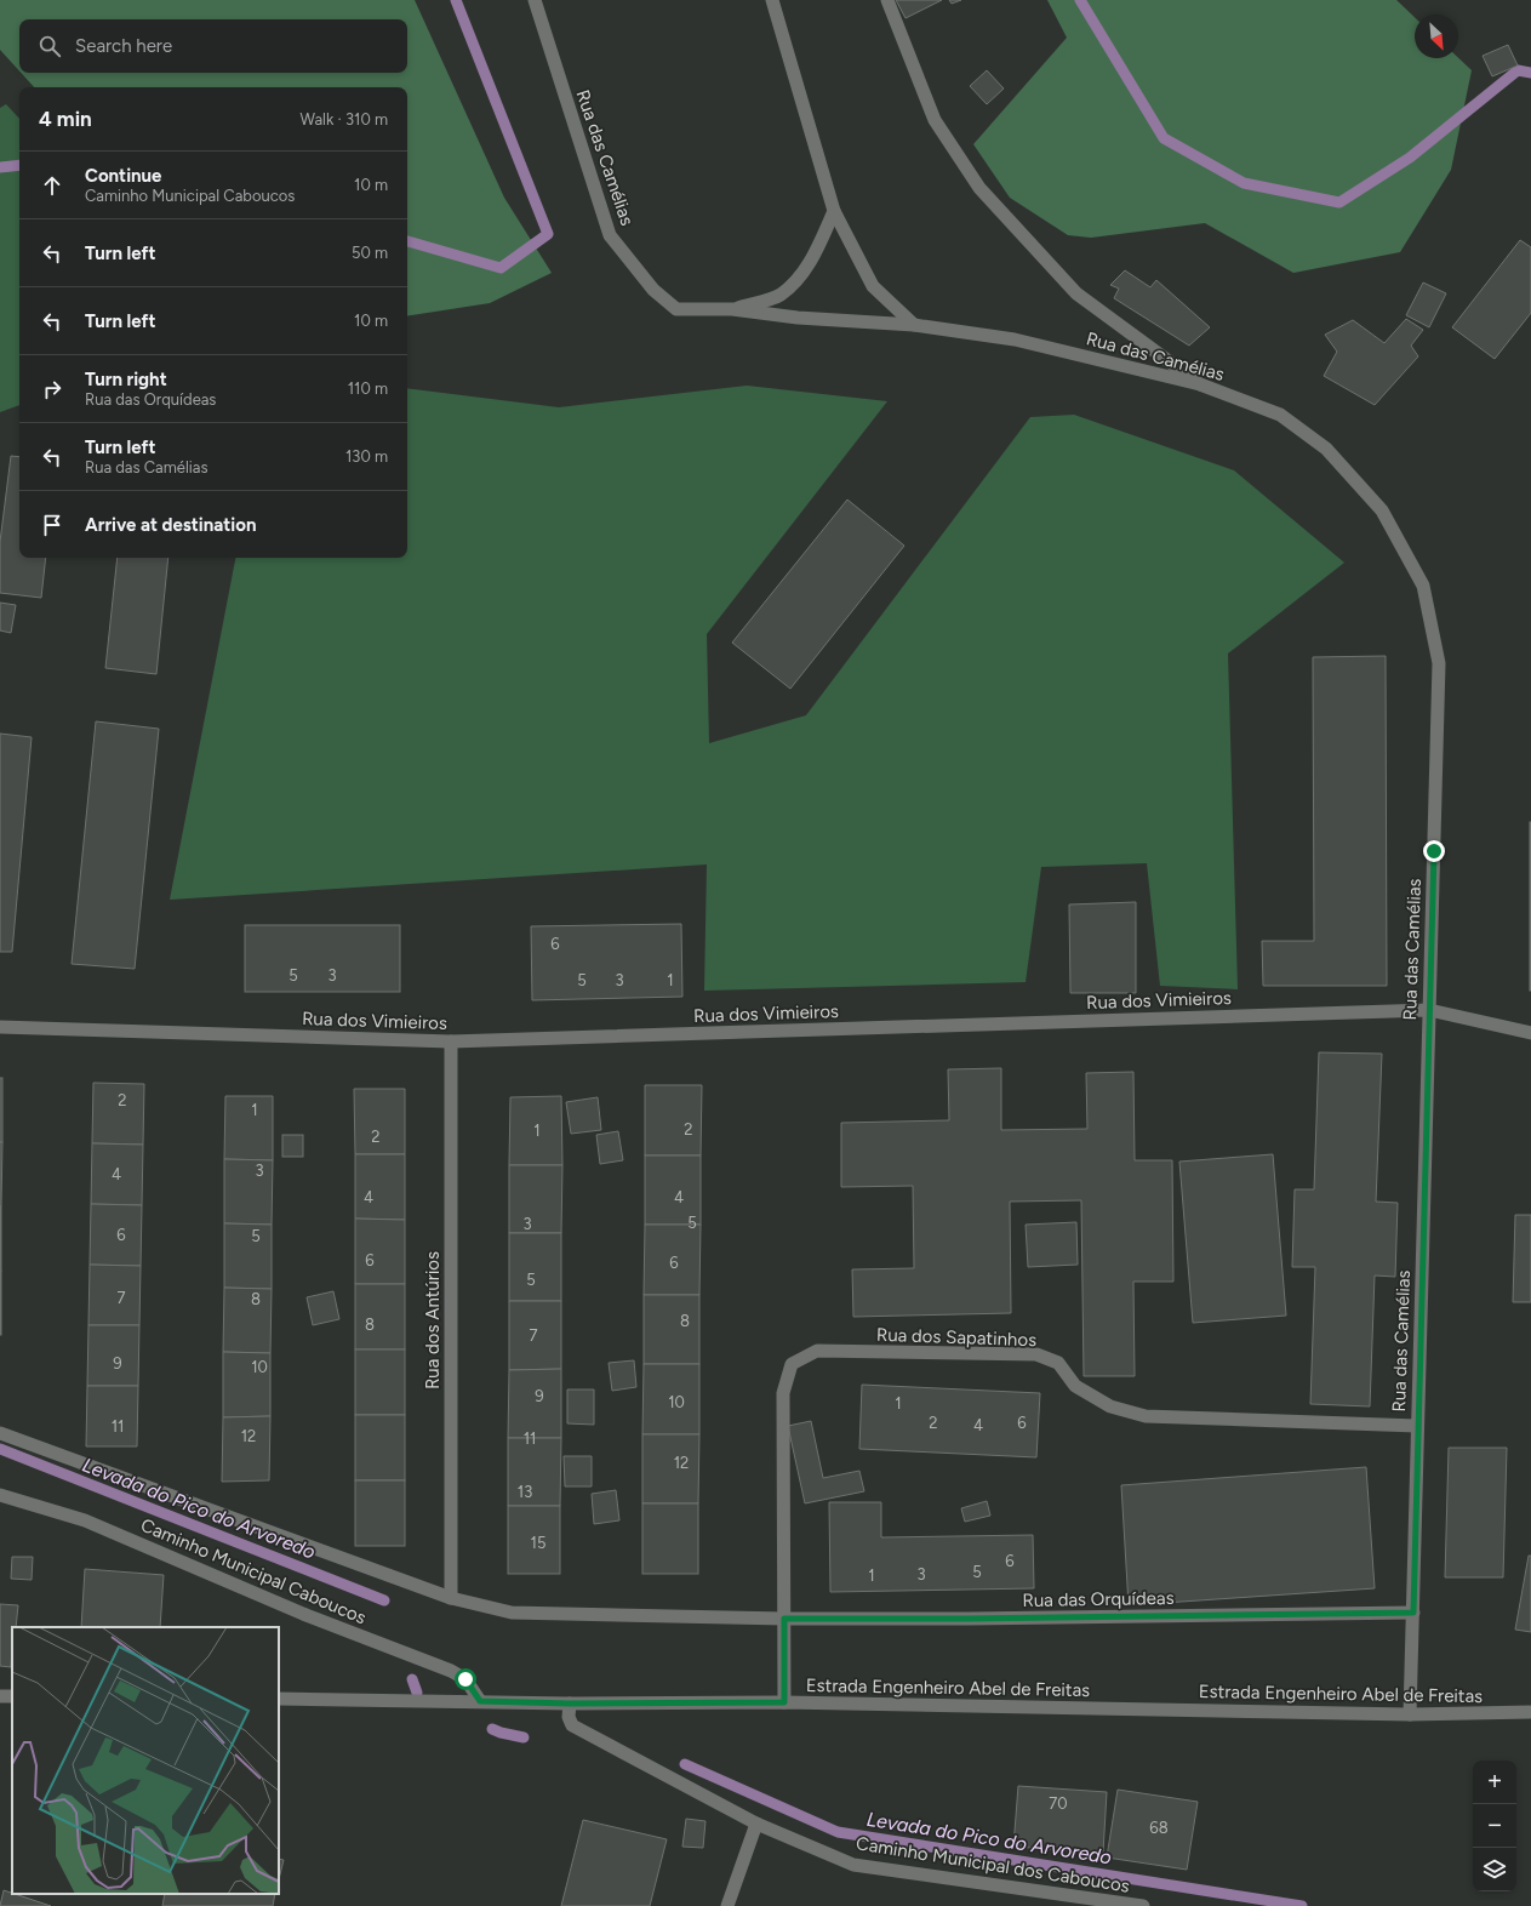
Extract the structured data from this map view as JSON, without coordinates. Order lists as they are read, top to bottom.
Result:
{
  "streets": {
    "street": [
      "Rua das Camélias",
      "Rua dos Vimieiros",
      "Rua dos Antúrios",
      "Rua dos Sapatinhos",
      "Caminho Municipal Caboucos",
      "Rua das Orquídeas",
      "Estrada Engenheiro Abel de Freitas",
      "Caminho Municipal dos Caboucos"
    ]
  },
  "crossings": [
    ["Rua das Camélias", "Rua dos Vimieiros"],
    ["Rua das Camélias", "Rua dos Sapatinhos"],
    ["Rua das Camélias", "Rua das Orquídeas"],
    ["Rua das Camélias", "Estrada Engenheiro Abel de Freitas"],
    ["Rua dos Vimieiros", "Rua dos Antúrios"],
    ["Rua dos Antúrios", "Rua das Orquídeas"],
    ["Rua dos Sapatinhos", "Rua das Orquídeas"],
    ["Rua dos Sapatinhos", "Estrada Engenheiro Abel de Freitas"],
    ["Caminho Municipal Caboucos", "Estrada Engenheiro Abel de Freitas"],
    ["Estrada Engenheiro Abel de Freitas", "Caminho Municipal dos Caboucos"]
  ],
  "water": ["Levada do Pico do Arvoredo"],
  "house_numbers": [
    "6",
    "5",
    "3",
    "5",
    "3",
    "1",
    "2",
    "1",
    "2",
    "1",
    "2",
    "3",
    "4",
    "4",
    "4",
    "5",
    "3",
    "6",
    "5",
    "6",
    "6",
    "5",
    "7",
    "8",
    "8",
    "8",
    "7",
    "9",
    "10",
    "9",
    "10",
    "1",
    "2",
    "6",
    "4",
    "11",
    "12",
    "11",
    "12",
    "13",
    "15",
    "6",
    "5",
    "3",
    "1",
    "70",
    "68"
  ],
  "north": "bottom right",
  "page": {
    "search": "Search here",
    "heading": ["4 min", "Walk · 310 m"],
    "list": [
      ["Continue", "Caminho Municipal Caboucos", "10 m"],
      ["Turn left", "50 m"],
      ["Turn left", "10 m"],
      ["Turn right", "Rua das Orquídeas", "110 m"],
      ["Turn left", "Rua das Camélias", "130 m"],
      "Arrive at destination"
    ],
    "map_buttons": ["+", "−"]
  }
}
